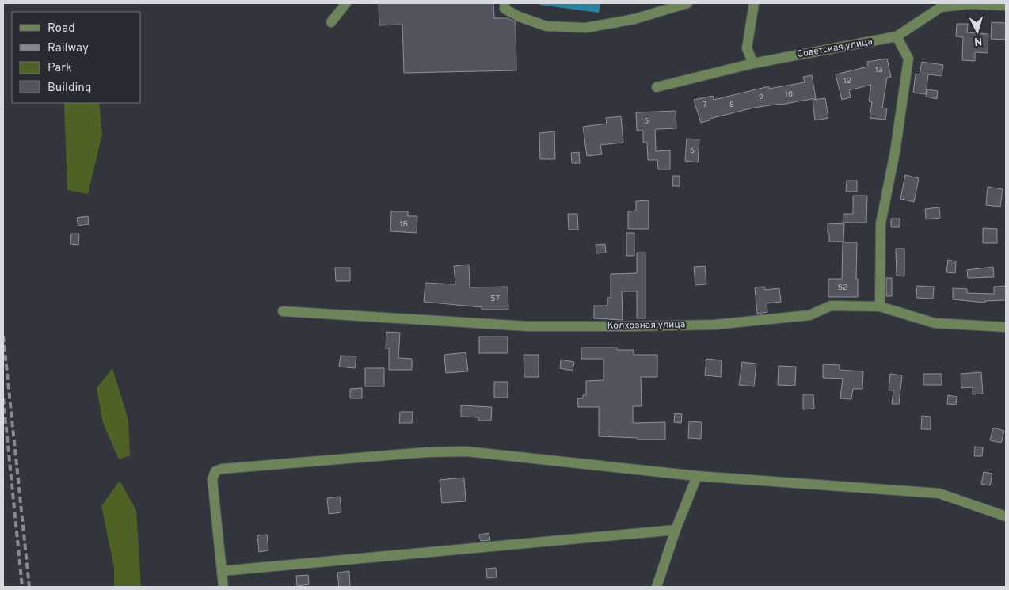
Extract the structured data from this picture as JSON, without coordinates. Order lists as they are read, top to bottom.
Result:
{
  "streets": {
    "street": ["Советская улица", "Колхозная улица"]
  },
  "house_numbers": [
    "13",
    "12",
    "10",
    "9",
    "7",
    "8",
    "5",
    "6",
    "1Б",
    "52",
    "57"
  ],
  "legend": [
    "Road",
    "Railway",
    "Park",
    "Building"
  ],
  "north": "bottom"
}
